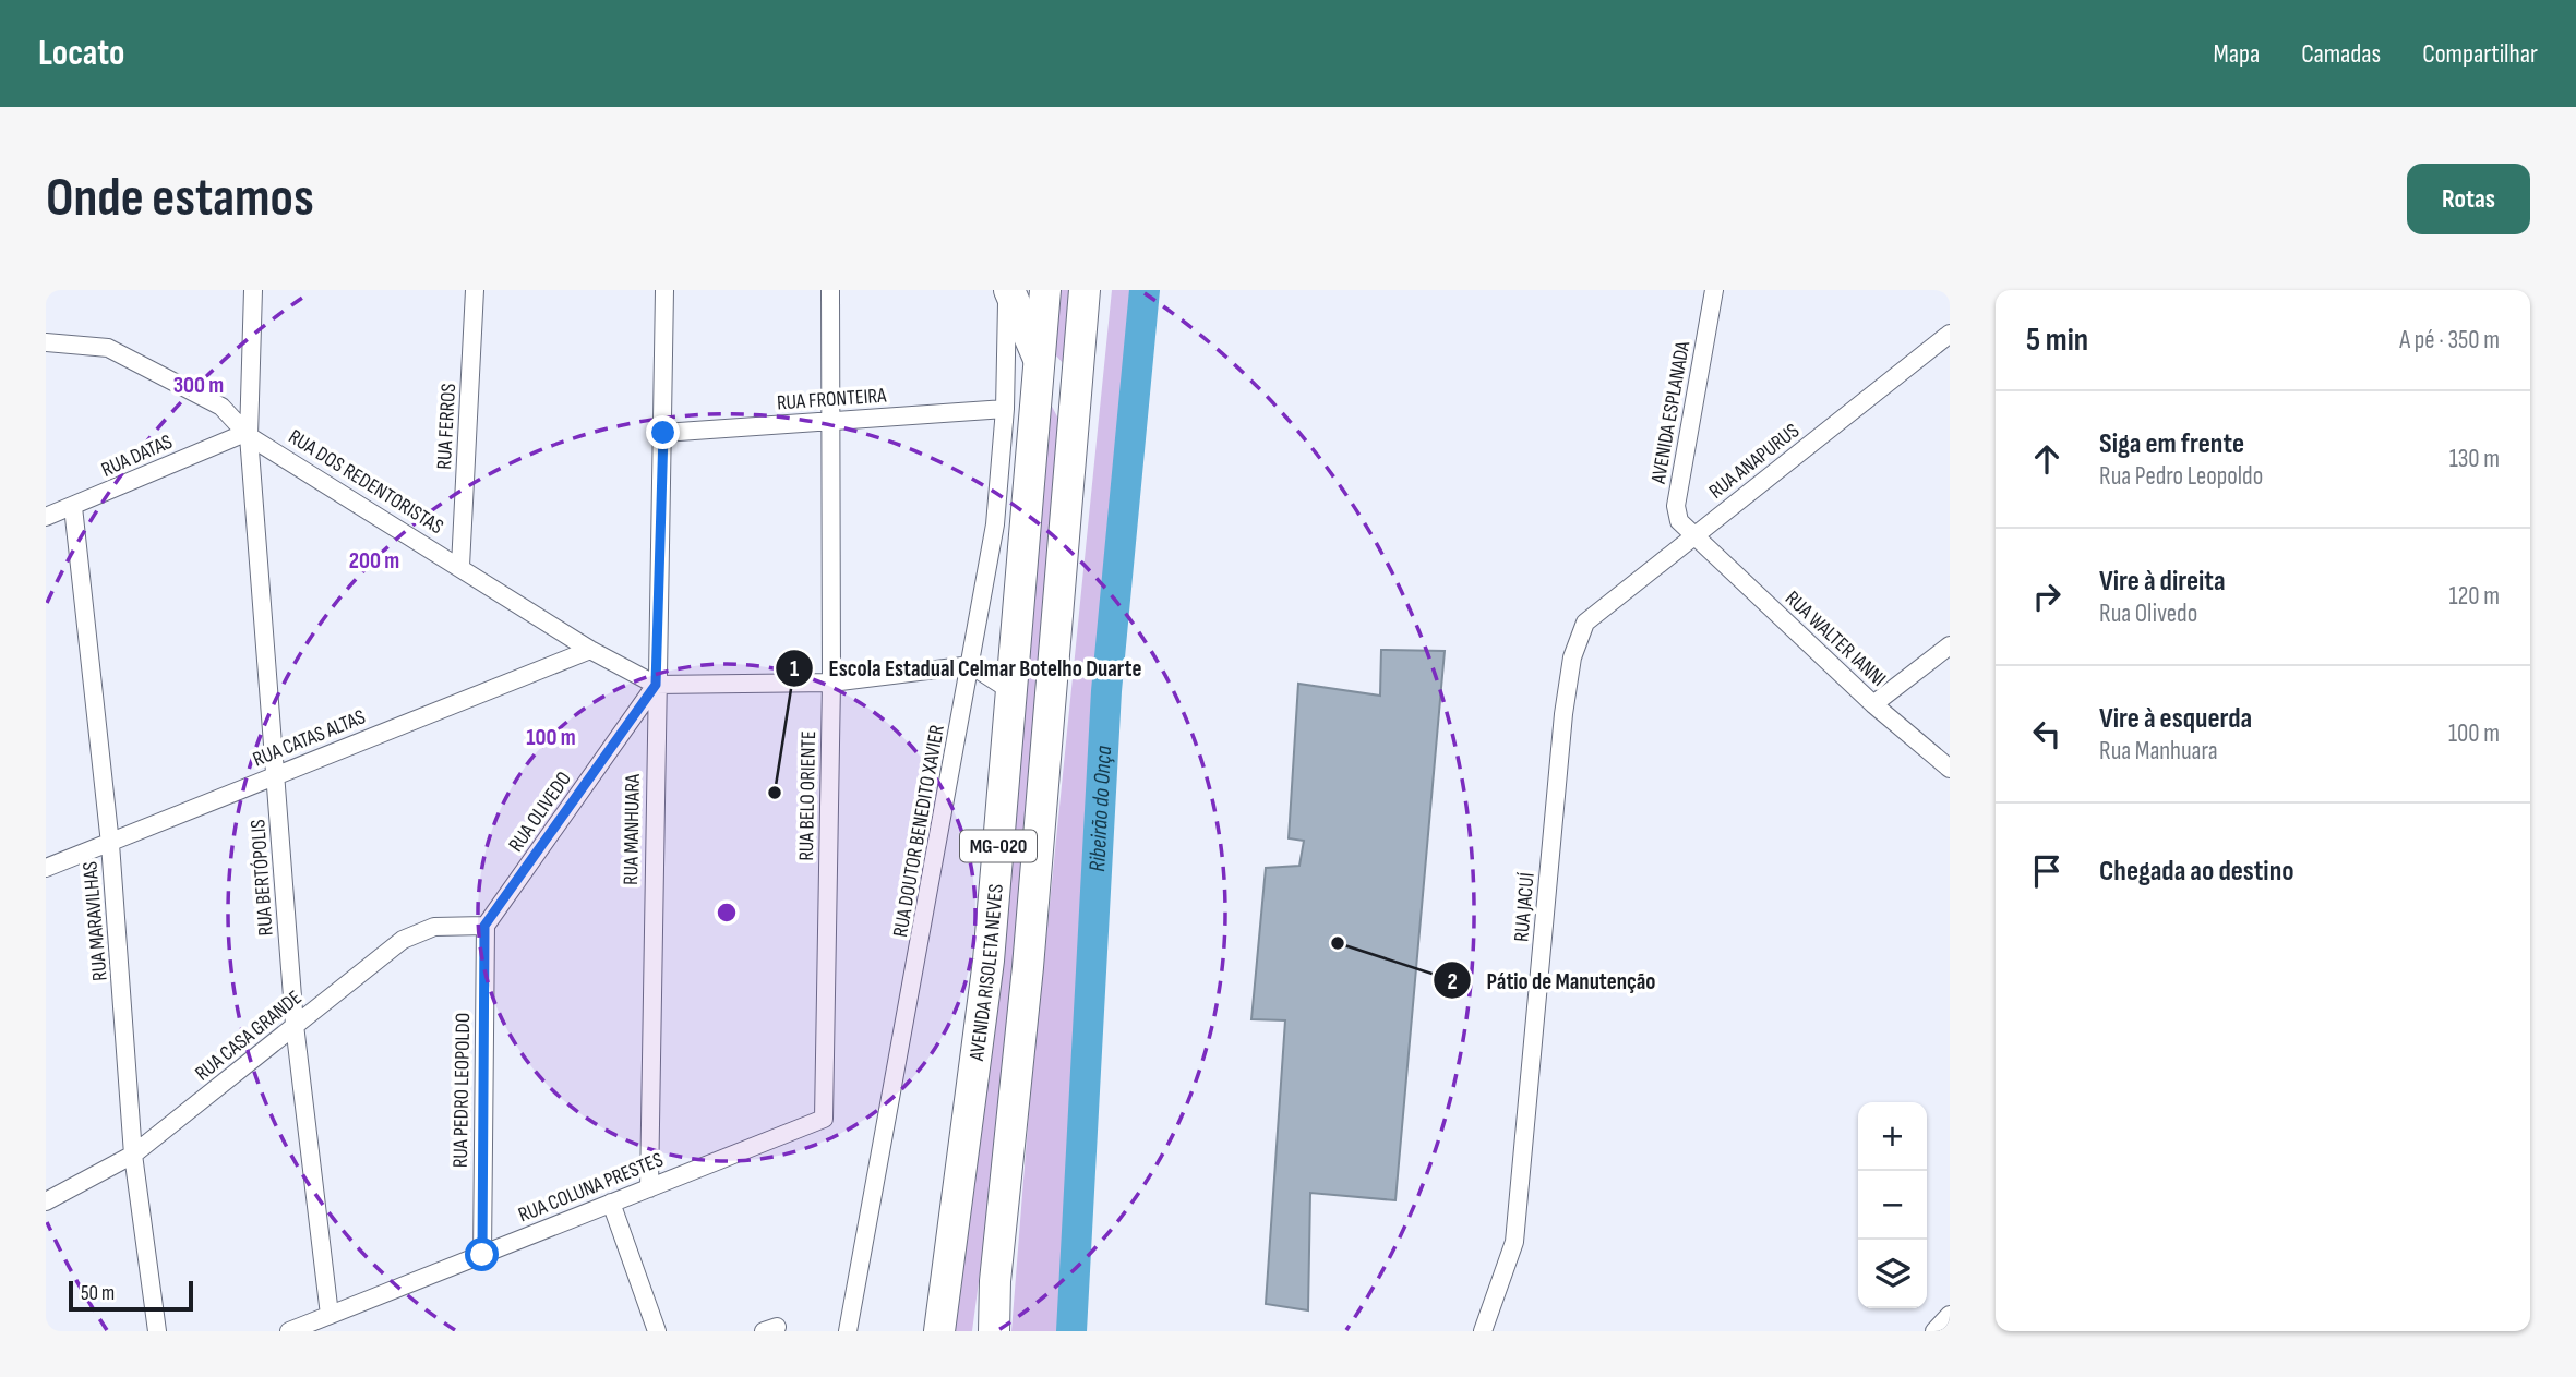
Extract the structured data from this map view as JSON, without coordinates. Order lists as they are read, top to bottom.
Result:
{
  "streets": {
    "highway": ["MG-020", "AVENIDA RISOLETA NEVES"],
    "street": [
      "RUA FRONTEIRA",
      "AVENIDA ESPLANADA",
      "RUA FERROS",
      "RUA DATAS",
      "RUA ANAPURUS",
      "RUA DOS REDENTORISTAS",
      "RUA WALTER IANNI",
      "RUA CATAS ALTAS",
      "RUA BELO ORIENTE",
      "RUA OLIVEDO",
      "RUA MANHUARA",
      "RUA DOUTOR BENEDITO XAVIER",
      "RUA BERTÓPOLIS",
      "RUA JACUÍ",
      "RUA MARAVILHAS",
      "RUA CASA GRANDE",
      "RUA PEDRO LEOPOLDO",
      "RUA COLUNA PRESTES"
    ]
  },
  "crossings": [
    ["RUA FRONTEIRA", "RUA BELO ORIENTE"],
    ["RUA FRONTEIRA", "RUA MANHUARA"],
    ["RUA FRONTEIRA", "RUA DOUTOR BENEDITO XAVIER"],
    ["AVENIDA ESPLANADA", "RUA ANAPURUS"],
    ["AVENIDA ESPLANADA", "RUA WALTER IANNI"],
    ["RUA FERROS", "RUA DOS REDENTORISTAS"],
    ["RUA DATAS", "RUA DOS REDENTORISTAS"],
    ["RUA DATAS", "RUA BERTÓPOLIS"],
    ["RUA DATAS", "RUA MARAVILHAS"],
    ["RUA ANAPURUS", "RUA WALTER IANNI"],
    ["RUA ANAPURUS", "RUA JACUÍ"],
    ["RUA DOS REDENTORISTAS", "RUA CATAS ALTAS"],
    ["RUA DOS REDENTORISTAS", "RUA OLIVEDO"],
    ["RUA DOS REDENTORISTAS", "RUA MANHUARA"],
    ["RUA DOS REDENTORISTAS", "RUA BERTÓPOLIS"],
    ["RUA CATAS ALTAS", "RUA BERTÓPOLIS"],
    ["RUA CATAS ALTAS", "RUA MARAVILHAS"],
    ["RUA BELO ORIENTE", "RUA COLUNA PRESTES"],
    ["RUA OLIVEDO", "RUA MANHUARA"],
    ["RUA OLIVEDO", "RUA CASA GRANDE"],
    ["RUA OLIVEDO", "RUA PEDRO LEOPOLDO"],
    ["RUA MANHUARA", "RUA COLUNA PRESTES"],
    ["RUA BERTÓPOLIS", "RUA CASA GRANDE"],
    ["RUA BERTÓPOLIS", "RUA COLUNA PRESTES"],
    ["RUA MARAVILHAS", "RUA CASA GRANDE"],
    ["RUA CASA GRANDE", "RUA PEDRO LEOPOLDO"],
    ["RUA PEDRO LEOPOLDO", "RUA COLUNA PRESTES"]
  ],
  "water": ["Ribeirão do Onça"],
  "places": ["Escola Estadual Celmar Botelho Duarte", "Pátio de Manutenção"],
  "scale_bar": "50 m",
  "page": {
    "header": "Locato",
    "nav": ["Mapa", "Camadas", "Compartilhar"],
    "buttons": "Rotas",
    "title": "Onde estamos",
    "heading": ["5 min", "A pé · 350 m"],
    "list": [
      ["Siga em frente", "Rua Pedro Leopoldo", "130 m"],
      ["Vire à direita", "Rua Olivedo", "120 m"],
      ["Vire à esquerda", "Rua Manhuara", "100 m"],
      "Chegada ao destino"
    ],
    "map_buttons": ["+", "−"],
    "scale": "50 m"
  },
  "rings": ["300 m", "200 m", "100 m"]
}
